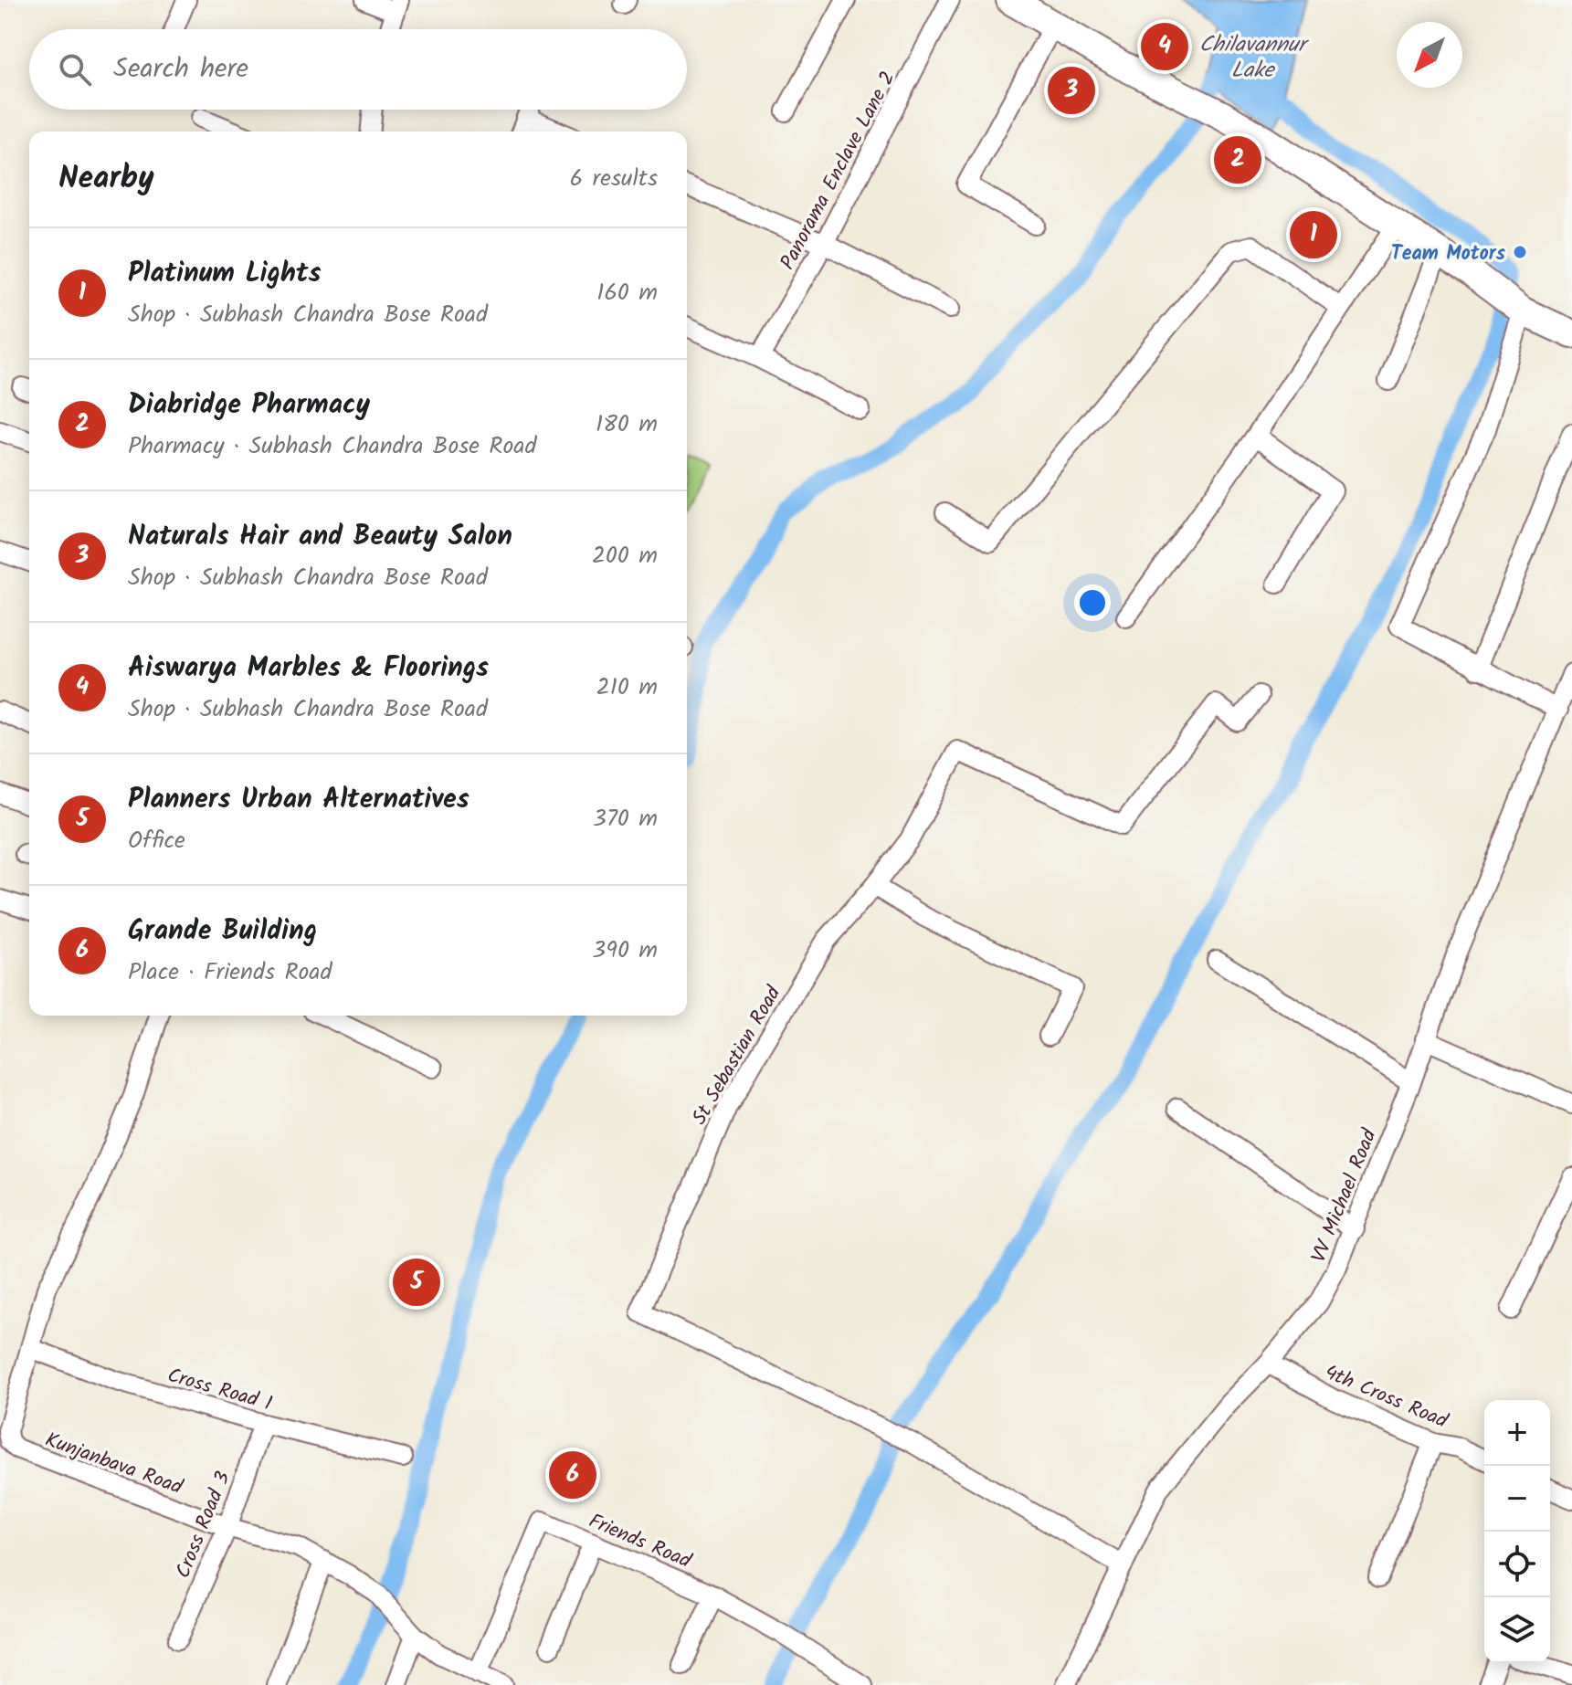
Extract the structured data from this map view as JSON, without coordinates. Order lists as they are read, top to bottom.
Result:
{
  "streets": {
    "street": [
      "Panorama Enclave Lane 2",
      "St Sebastian Road",
      "VV Michael Road",
      "Cross Road 1",
      "4th Cross Road",
      "Kunjanbava Road",
      "Cross Road 3",
      "Friends Road"
    ]
  },
  "crossings": [
    ["St Sebastian Road", "VV Michael Road"],
    ["VV Michael Road", "4th Cross Road"],
    ["Cross Road 1", "Kunjanbava Road"],
    ["Cross Road 1", "Cross Road 3"],
    ["Kunjanbava Road", "Cross Road 3"],
    ["Kunjanbava Road", "Friends Road"]
  ],
  "water": ["Chilavannur Lake"],
  "places": ["Team Motors"],
  "north": "bottom left",
  "page": {
    "pins": [
      "4",
      "3",
      "2",
      "1",
      "5",
      "6"
    ],
    "search": "Search here",
    "heading": ["Nearby", "6 results"],
    "list": [
      {
        "mark": "1",
        "name": "Platinum Lights",
        "note": "Shop · Subhash Chandra Bose Road",
        "value": "160 m"
      },
      {
        "mark": "2",
        "name": "Diabridge Pharmacy",
        "note": "Pharmacy · Subhash Chandra Bose Road",
        "value": "180 m"
      },
      {
        "mark": "3",
        "name": "Naturals Hair and Beauty Salon",
        "note": "Shop · Subhash Chandra Bose Road",
        "value": "200 m"
      },
      {
        "mark": "4",
        "name": "Aiswarya Marbles & Floorings",
        "note": "Shop · Subhash Chandra Bose Road",
        "value": "210 m"
      },
      {
        "mark": "5",
        "name": "Planners Urban Alternatives",
        "note": "Office",
        "value": "370 m"
      },
      {
        "mark": "6",
        "name": "Grande Building",
        "note": "Place · Friends Road",
        "value": "390 m"
      }
    ],
    "map_buttons": ["+", "−"]
  }
}
